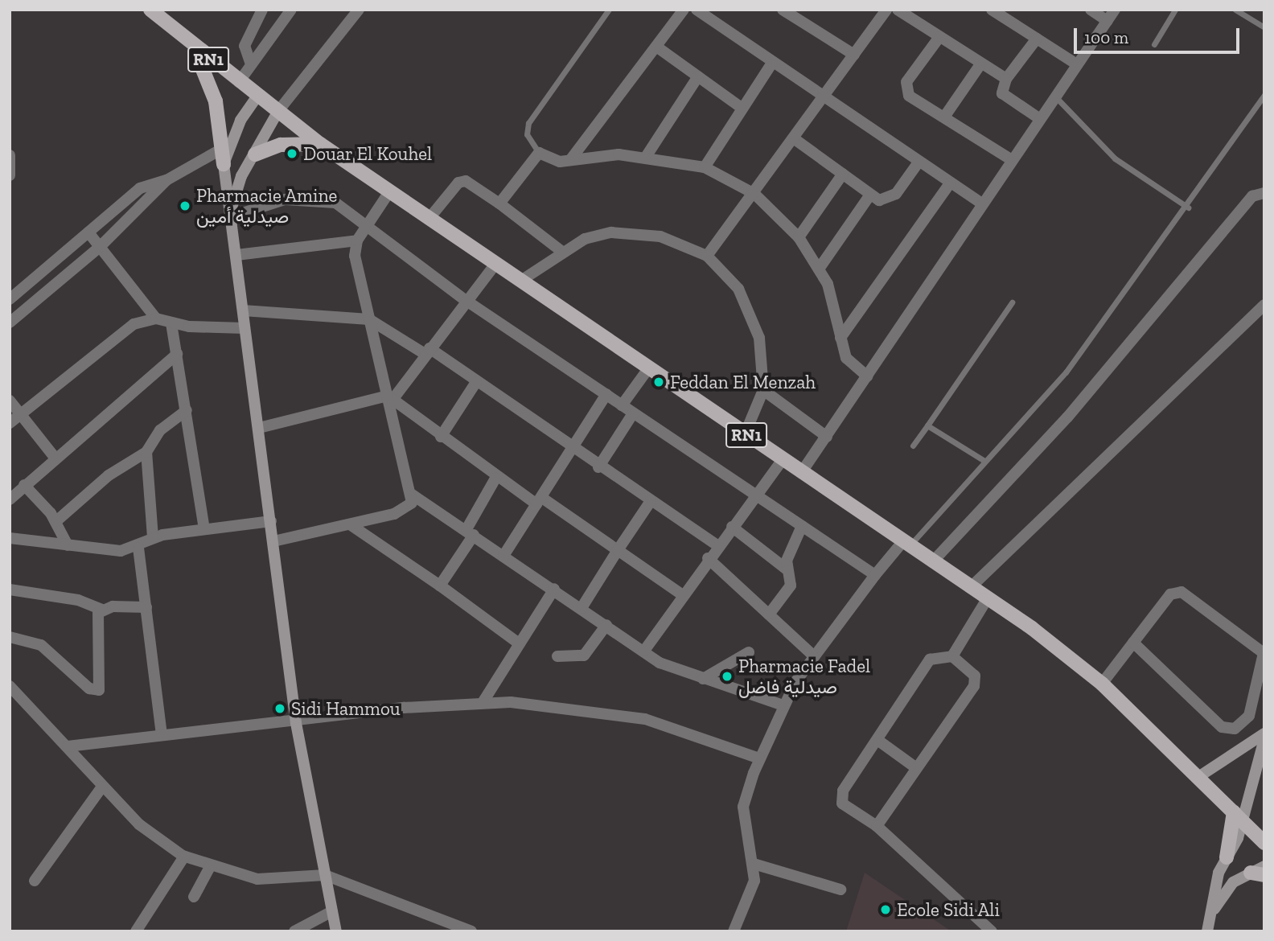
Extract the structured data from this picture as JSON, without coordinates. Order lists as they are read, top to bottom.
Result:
{
  "streets": {
    "main road": ["RN1"]
  },
  "places": [
    "Douar El Kouhel",
    "Pharmacie Amine صيدلية أمين",
    "Feddan El Menzah",
    "Pharmacie Fadel صيدلية فاضل",
    "Sidi Hammou",
    "Ecole Sidi Ali"
  ],
  "scale_bar": "100 m"
}
